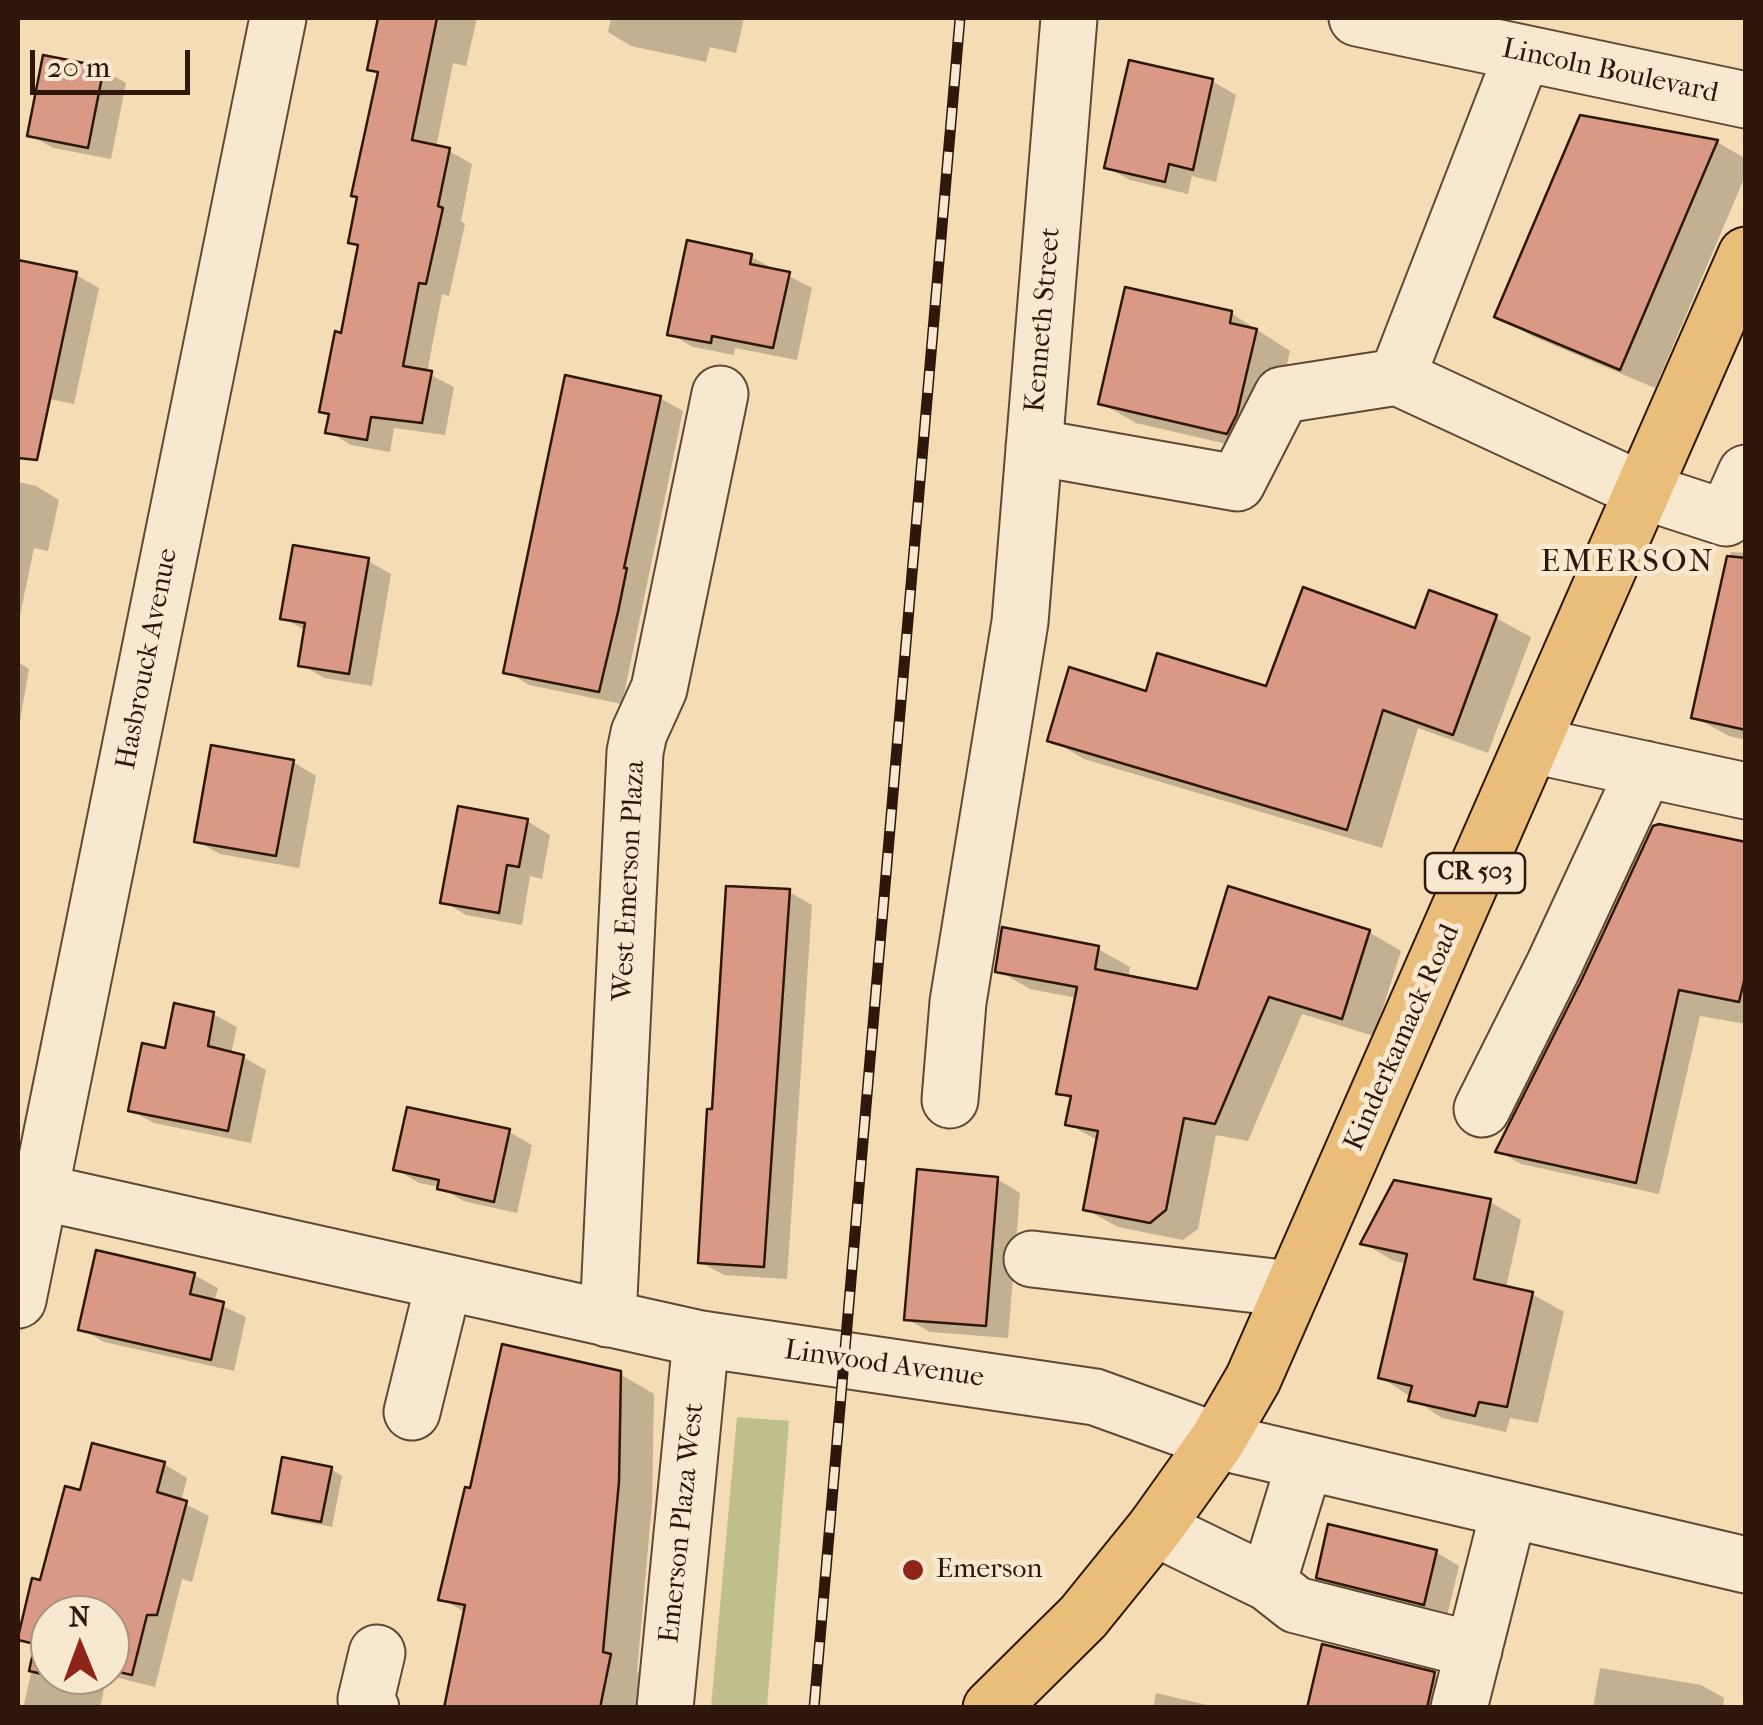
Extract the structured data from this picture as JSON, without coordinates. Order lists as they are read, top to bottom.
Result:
{
  "streets": {
    "main road": ["CR 503", "Kinderkamack Road"],
    "street": [
      "Lincoln Boulevard",
      "Kenneth Street",
      "Hasbrouck Avenue",
      "West Emerson Plaza",
      "Linwood Avenue",
      "Emerson Plaza West"
    ]
  },
  "crossings": [
    ["Hasbrouck Avenue", "Linwood Avenue"],
    ["West Emerson Plaza", "Linwood Avenue"],
    ["Kinderkamack Road", "Linwood Avenue"],
    ["Linwood Avenue", "Emerson Plaza West"]
  ],
  "districts": ["EMERSON"],
  "places": ["Emerson"],
  "scale_bar": "20 m",
  "north": "top"
}
